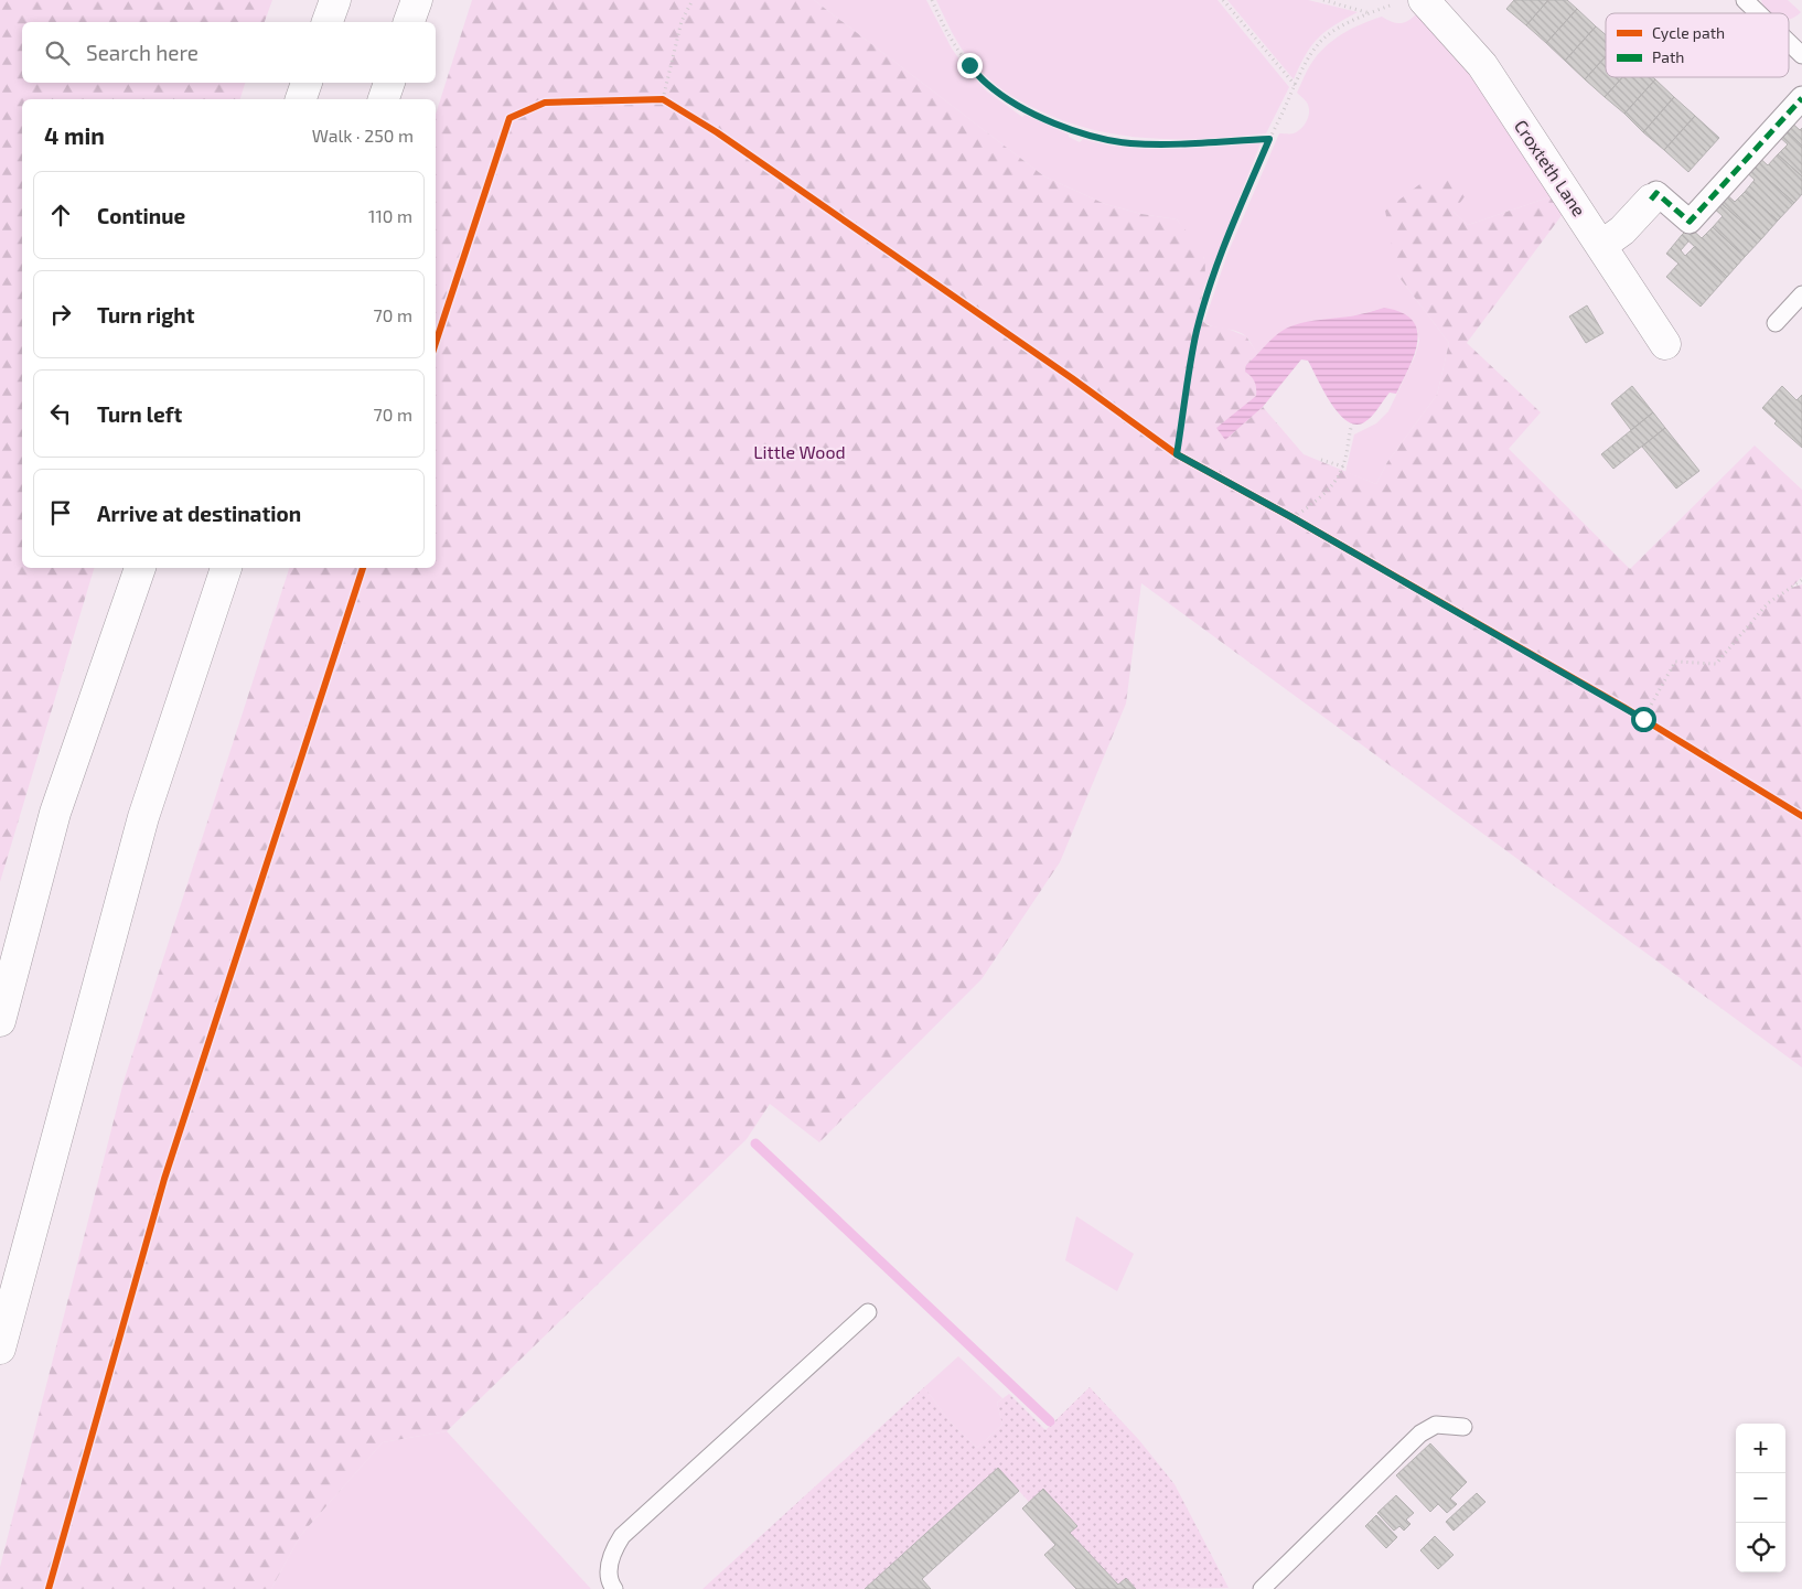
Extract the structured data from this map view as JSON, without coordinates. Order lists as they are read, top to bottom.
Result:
{
  "streets": {
    "main road": ["Croxteth Lane"]
  },
  "parks": ["Little Wood"],
  "legend": ["Cycle path", "Path"],
  "page": {
    "search": "Search here",
    "heading": ["4 min", "Walk · 250 m"],
    "list": [
      ["Continue", "110 m"],
      ["Turn right", "70 m"],
      ["Turn left", "70 m"],
      "Arrive at destination"
    ],
    "map_buttons": ["+", "−"]
  }
}
